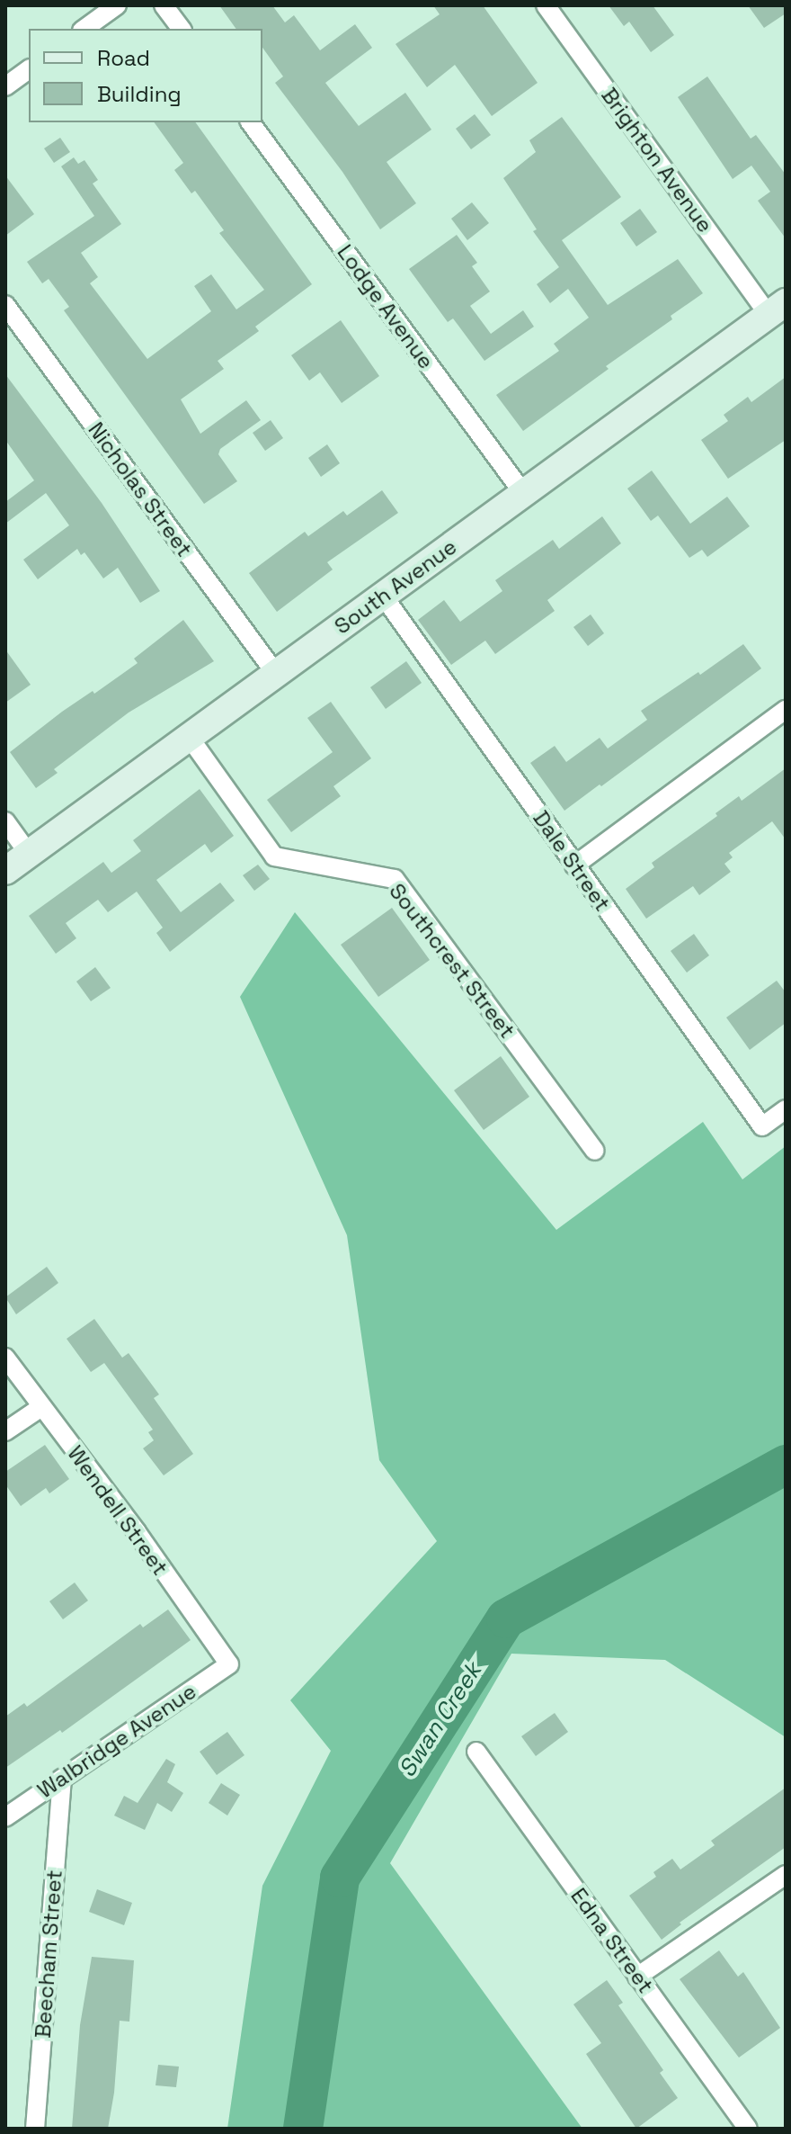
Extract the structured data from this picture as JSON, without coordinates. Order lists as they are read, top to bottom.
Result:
{
  "streets": {
    "street": [
      "Brighton Avenue",
      "Lodge Avenue",
      "Nicholas Street",
      "South Avenue",
      "Dale Street",
      "Southcrest Street",
      "Wendell Street",
      "Walbridge Avenue",
      "Edna Street",
      "Beecham Street"
    ]
  },
  "crossings": [
    ["Brighton Avenue", "South Avenue"],
    ["Lodge Avenue", "South Avenue"],
    ["Nicholas Street", "South Avenue"],
    ["South Avenue", "Dale Street"],
    ["South Avenue", "Southcrest Street"],
    ["Wendell Street", "Walbridge Avenue"],
    ["Walbridge Avenue", "Beecham Street"]
  ],
  "water": ["Swan Creek"],
  "legend": ["Road", "Building"]
}
